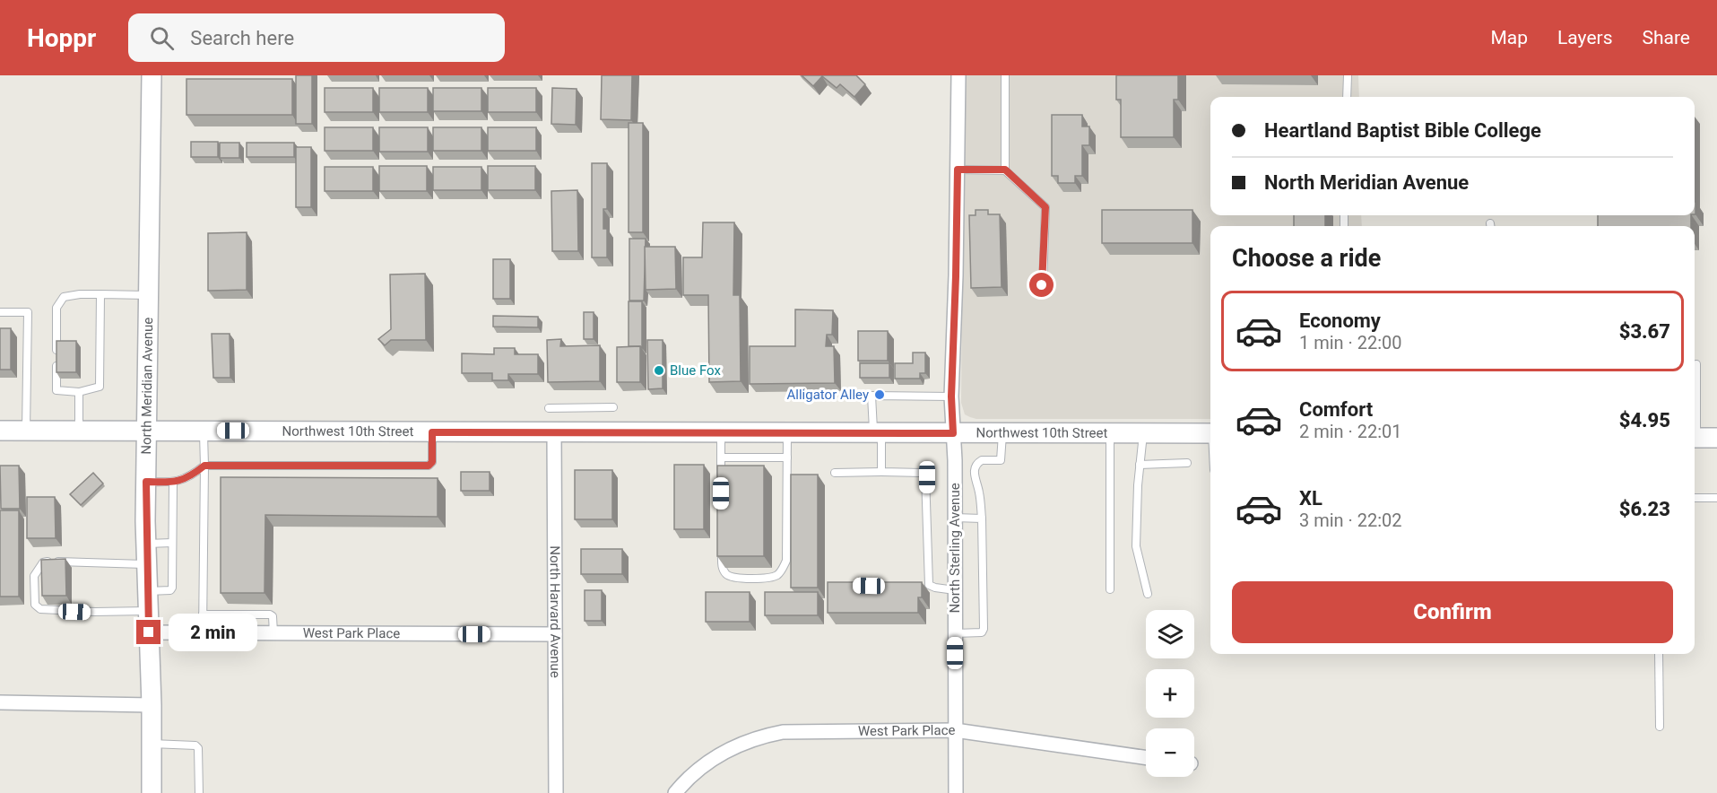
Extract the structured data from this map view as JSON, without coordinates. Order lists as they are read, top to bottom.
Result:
{
  "streets": {
    "main road": ["North Meridian Avenue", "Northwest 10th Street"],
    "street": ["North Sterling Avenue", "North Harvard Avenue", "West Park Place"]
  },
  "crossings": [
    ["North Meridian Avenue", "Northwest 10th Street"],
    ["North Meridian Avenue", "West Park Place"],
    ["Northwest 10th Street", "North Sterling Avenue"],
    ["Northwest 10th Street", "North Harvard Avenue"],
    ["North Sterling Avenue", "West Park Place"],
    ["North Harvard Avenue", "West Park Place"]
  ],
  "places": ["Blue Fox", "Alligator Alley"],
  "page": {
    "header": "Hoppr",
    "search": "Search here",
    "nav": ["Map", "Layers", "Share"],
    "banner": ["Heartland Baptist Bible College", "North Meridian Avenue"],
    "heading": "Choose a ride",
    "list": [
      {
        "name": "Economy",
        "note": "1 min · 22:00",
        "value": "$3.67"
      },
      {
        "name": "Comfort",
        "note": "2 min · 22:01",
        "value": "$4.95"
      },
      {
        "name": "XL",
        "note": "3 min · 22:02",
        "value": "$6.23"
      }
    ],
    "buttons": "Confirm",
    "map_buttons": ["+", "−"],
    "bubble": "2 min"
  }
}
